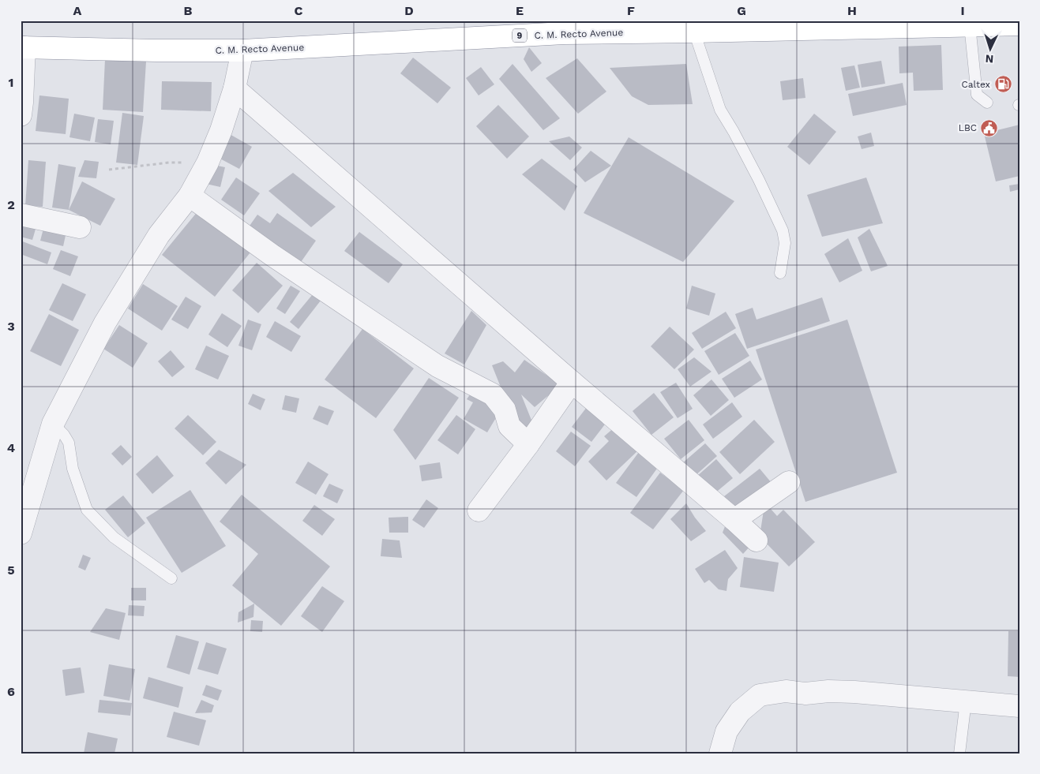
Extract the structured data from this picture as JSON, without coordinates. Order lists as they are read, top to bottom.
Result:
{
  "streets": {
    "highway": ["C. M. Recto Avenue", "9"]
  },
  "places": {
    "fuel station": ["Caltex"],
    "public building": ["LBC"]
  },
  "north": "bottom",
  "grid": {
    "columns": [
      "A",
      "B",
      "C",
      "D",
      "E",
      "F",
      "G",
      "H",
      "I"
    ],
    "rows": [
      "1",
      "2",
      "3",
      "4",
      "5",
      "6"
    ]
  }
}
